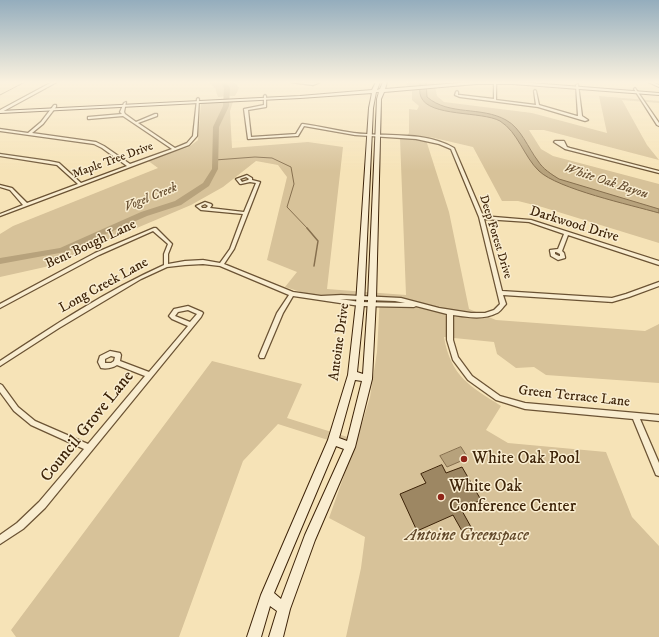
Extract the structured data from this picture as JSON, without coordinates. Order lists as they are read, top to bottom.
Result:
{
  "streets": {
    "main road": ["Antoine Drive"],
    "street": [
      "Maple Tree Drive",
      "Darkwood Drive",
      "Deep Forest Drive",
      "Bent Bough Lane",
      "Long Creek Lane",
      "Green Terrace Lane",
      "Council Grove Lane"
    ]
  },
  "crossings": [
    ["Darkwood Drive", "Deep Forest Drive"],
    ["Deep Forest Drive", "Long Creek Lane"],
    ["Deep Forest Drive", "Antoine Drive"],
    ["Bent Bough Lane", "Long Creek Lane"],
    ["Long Creek Lane", "Antoine Drive"],
    ["Long Creek Lane", "Green Terrace Lane"]
  ],
  "water": ["White Oak Bayou", "Vogel Creek"],
  "parks": ["Antoine Greenspace"],
  "places": ["White Oak Pool", "White Oak Conference Center"]
}
